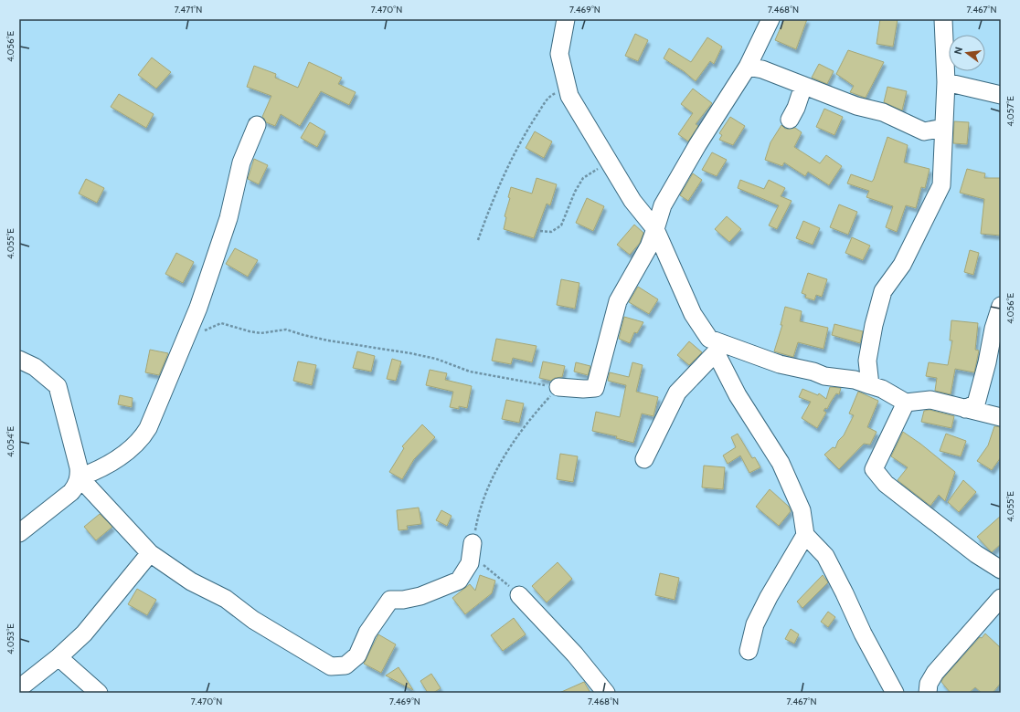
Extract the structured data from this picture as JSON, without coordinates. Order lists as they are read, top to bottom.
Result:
{
  "north": "left",
  "coordinates": [
    "7.471°N",
    "7.470°N",
    "7.469°N",
    "7.468°N",
    "7.467°N",
    "4.056°E",
    "4.057°E",
    "4.055°E",
    "4.054°E",
    "4.053°E"
  ]
}
